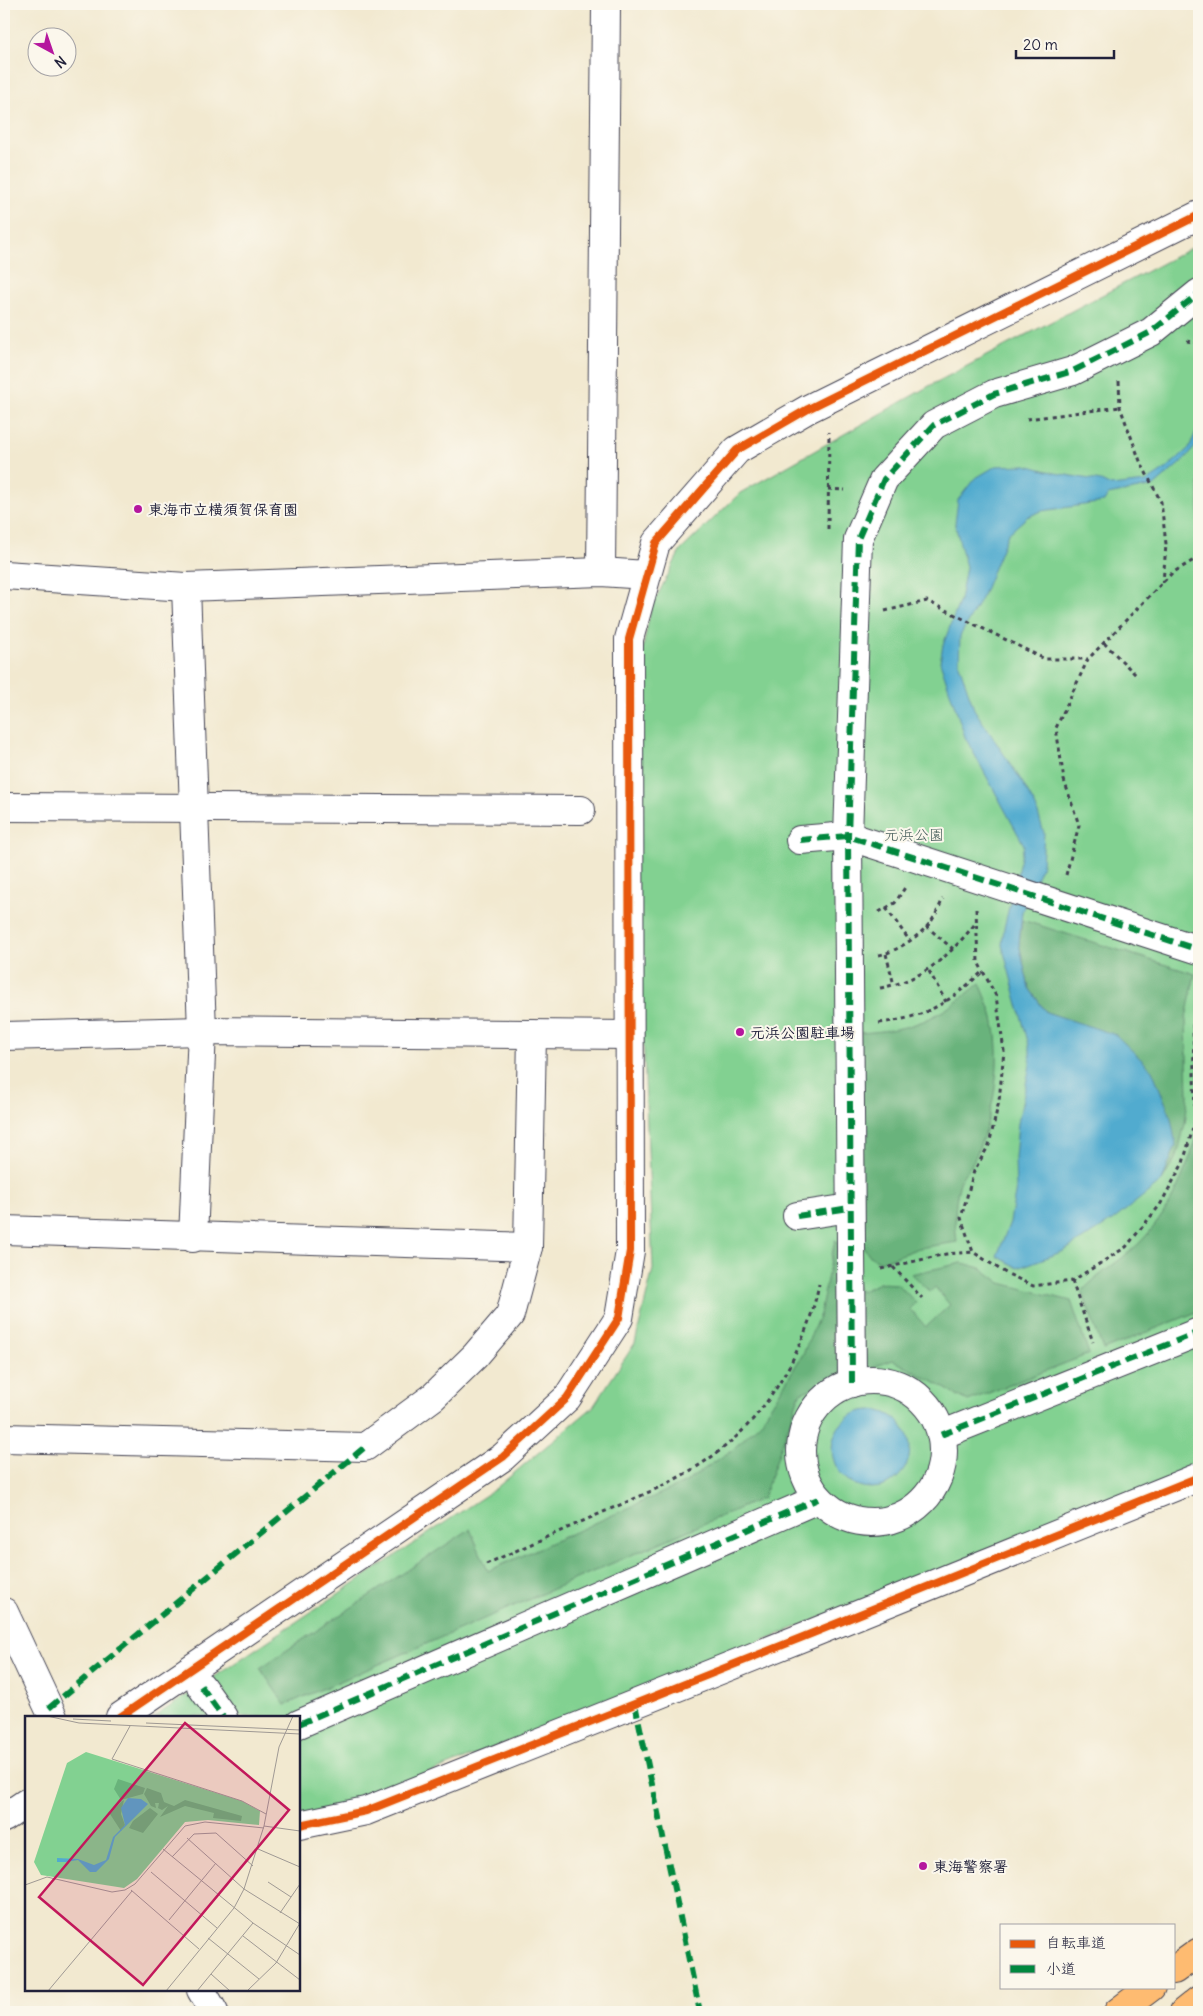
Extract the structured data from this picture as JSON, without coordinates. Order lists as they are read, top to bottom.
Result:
{
  "parks": ["元浜公園"],
  "places": ["東海市立横須賀保育園", "元浜公園駐車場", "東海警察署"],
  "legend": ["自転車道", "小道"],
  "scale_bar": "20 m",
  "north": "bottom right"
}
